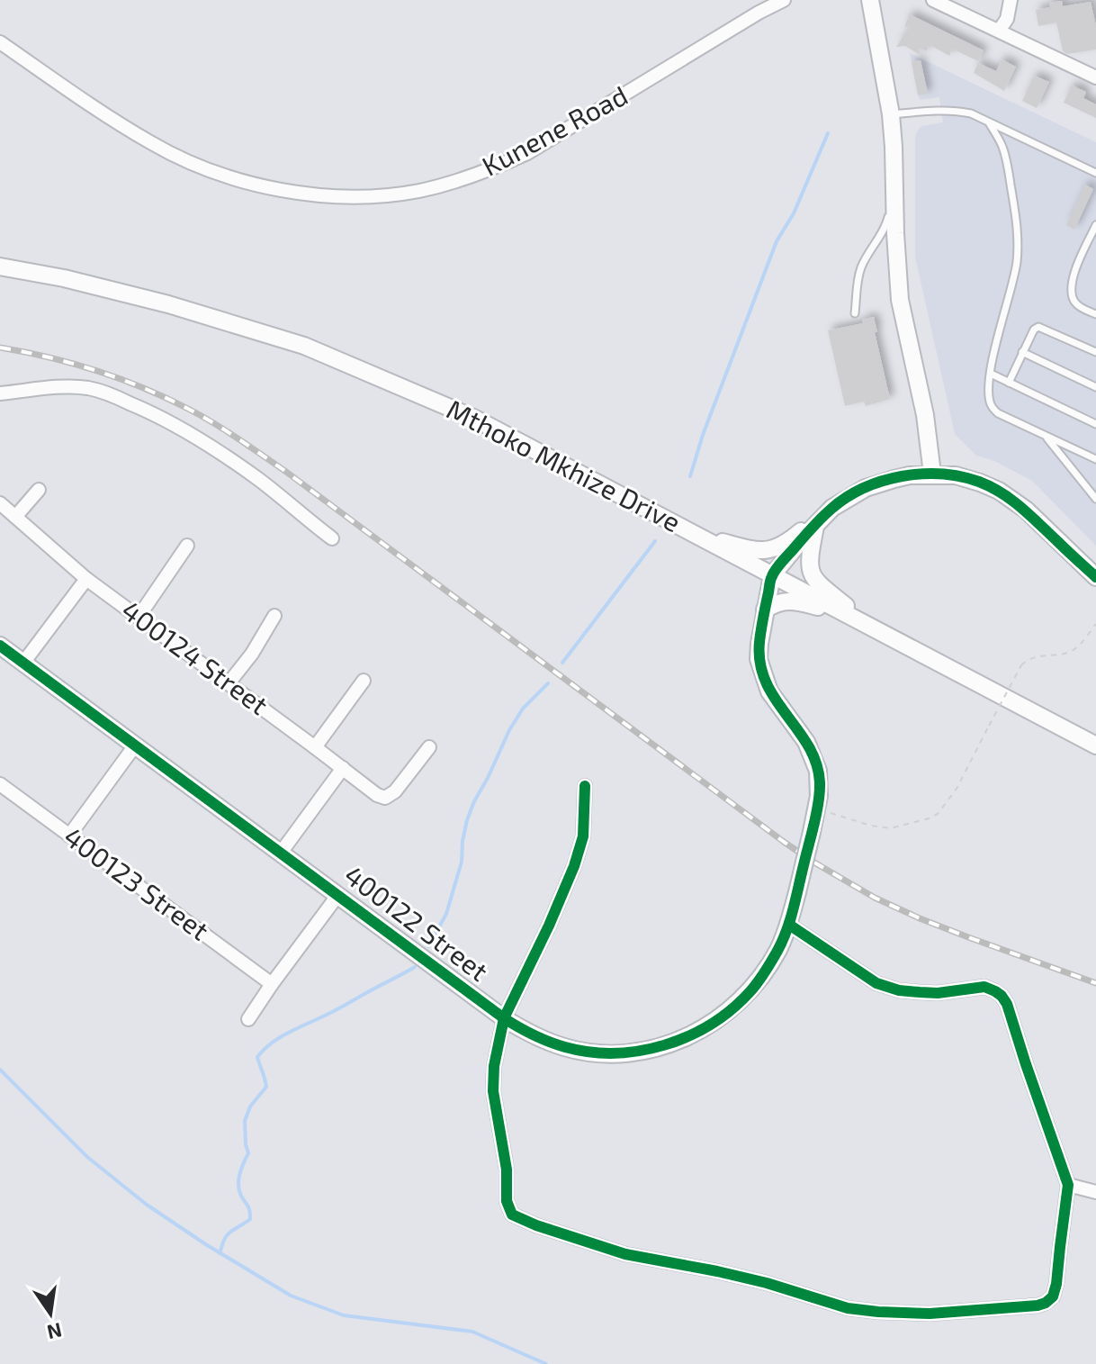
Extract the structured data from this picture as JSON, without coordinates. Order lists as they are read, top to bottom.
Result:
{
  "streets": {
    "street": [
      "Kunene Road",
      "Mthoko Mkhize Drive",
      "400124 Street",
      "400123 Street",
      "400122 Street"
    ]
  },
  "crossings": [
    ["Mthoko Mkhize Drive", "400122 Street"]
  ],
  "north": "bottom"
}
